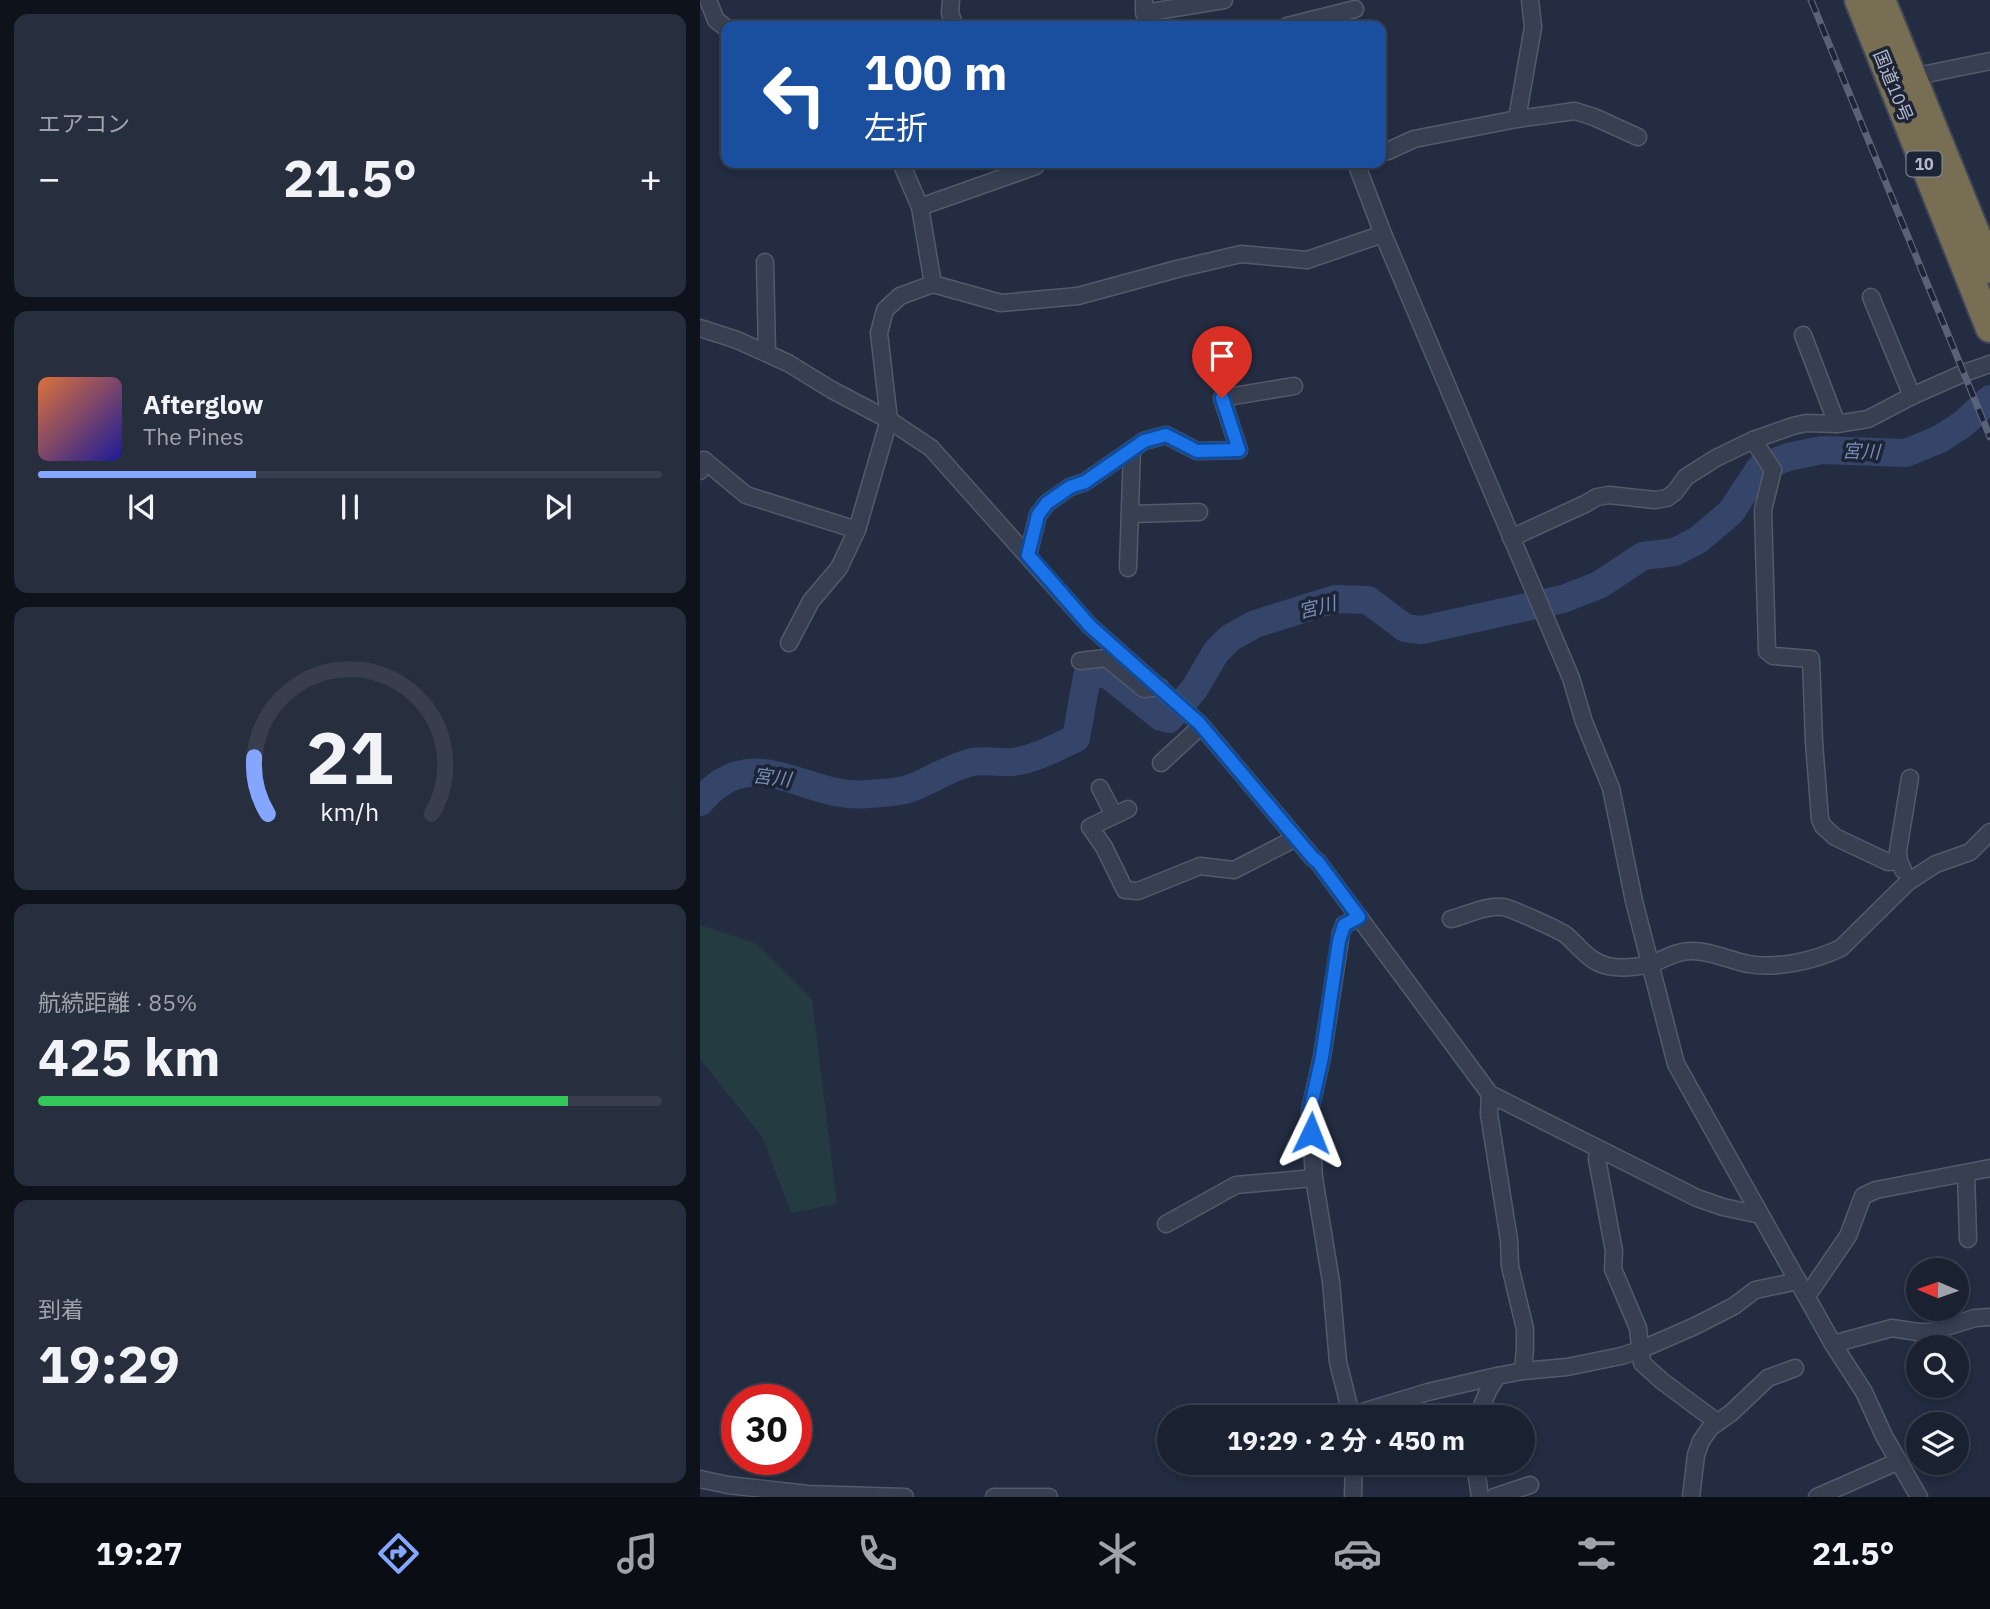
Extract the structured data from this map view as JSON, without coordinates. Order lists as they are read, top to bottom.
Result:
{
  "streets": {
    "highway": ["国道10号", "10"]
  },
  "water": ["宮川"],
  "north": "left",
  "page": {
    "tile": [
      "エアコン",
      ["航続距離 · 85%", "425 km"],
      ["到着", "19:29"]
    ],
    "turn": ["100 m", "左折"],
    "heat": ["−", "21.5°", "+"],
    "song": ["Afterglow", "The Pines"],
    "limit": "30",
    "trip": "19:29 · 2 分 · 450 m",
    "tabs": ["19:27", "21.5°"],
    "gauge": ["21", "km/h"]
  }
}
